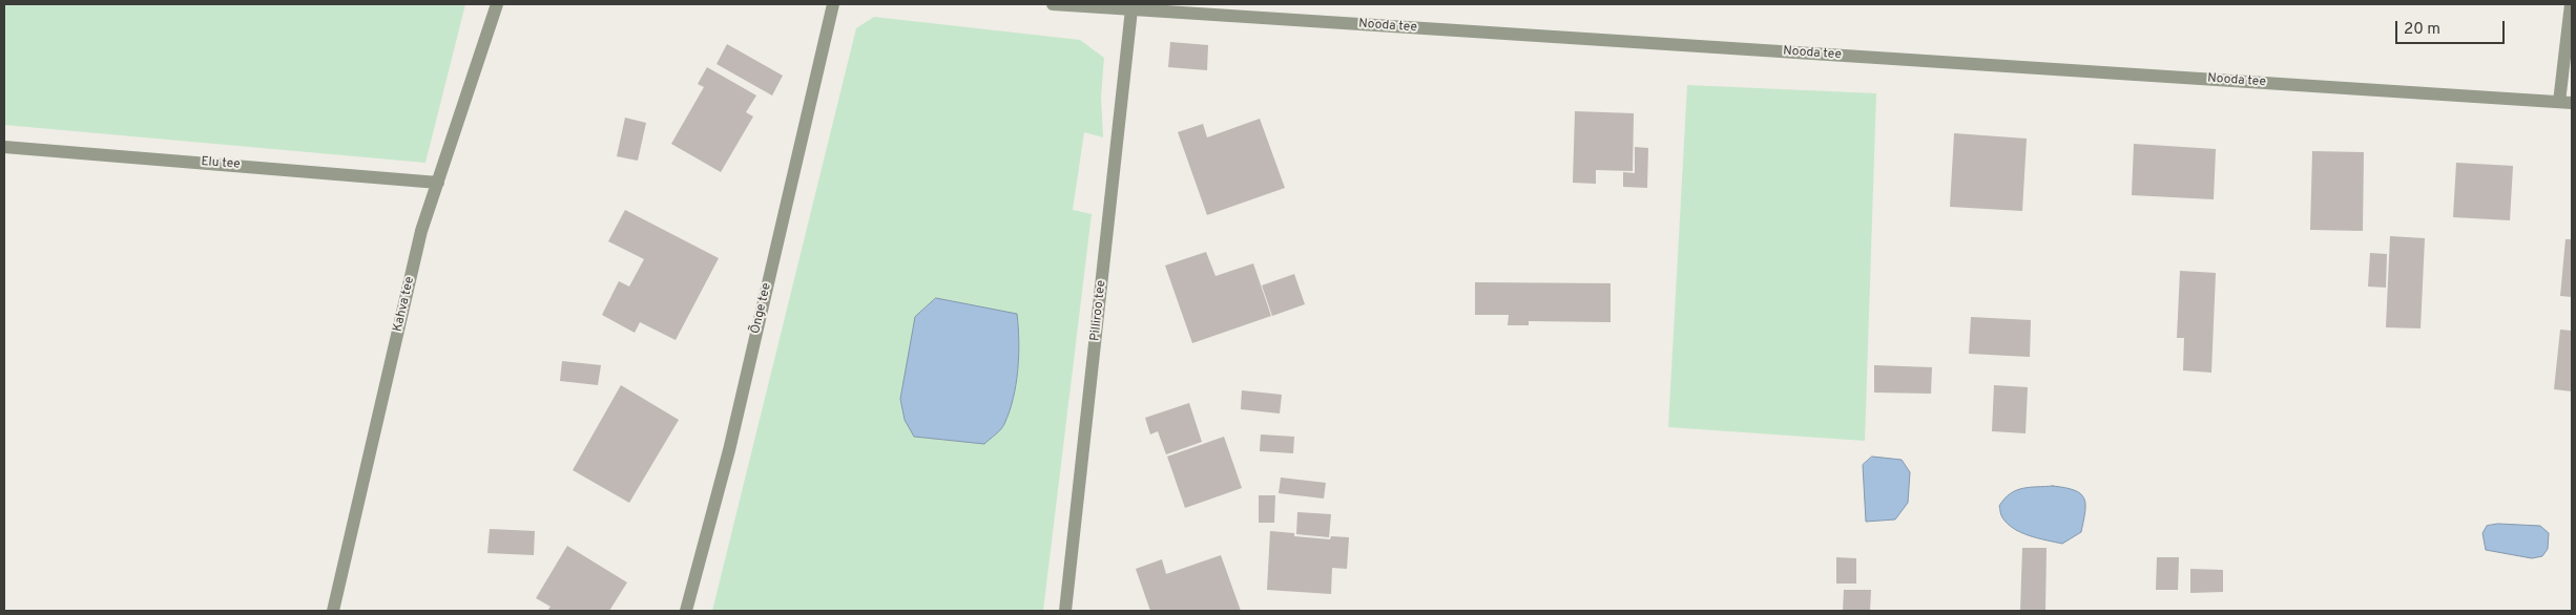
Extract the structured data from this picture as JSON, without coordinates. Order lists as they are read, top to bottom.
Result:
{
  "streets": {
    "street": [
      "Nooda tee",
      "Elu tee",
      "Kahva tee",
      "Õnge tee",
      "Pilliroo tee"
    ]
  },
  "crossings": [
    ["Nooda tee", "Pilliroo tee"],
    ["Elu tee", "Kahva tee"]
  ],
  "scale_bar": "20 m"
}
